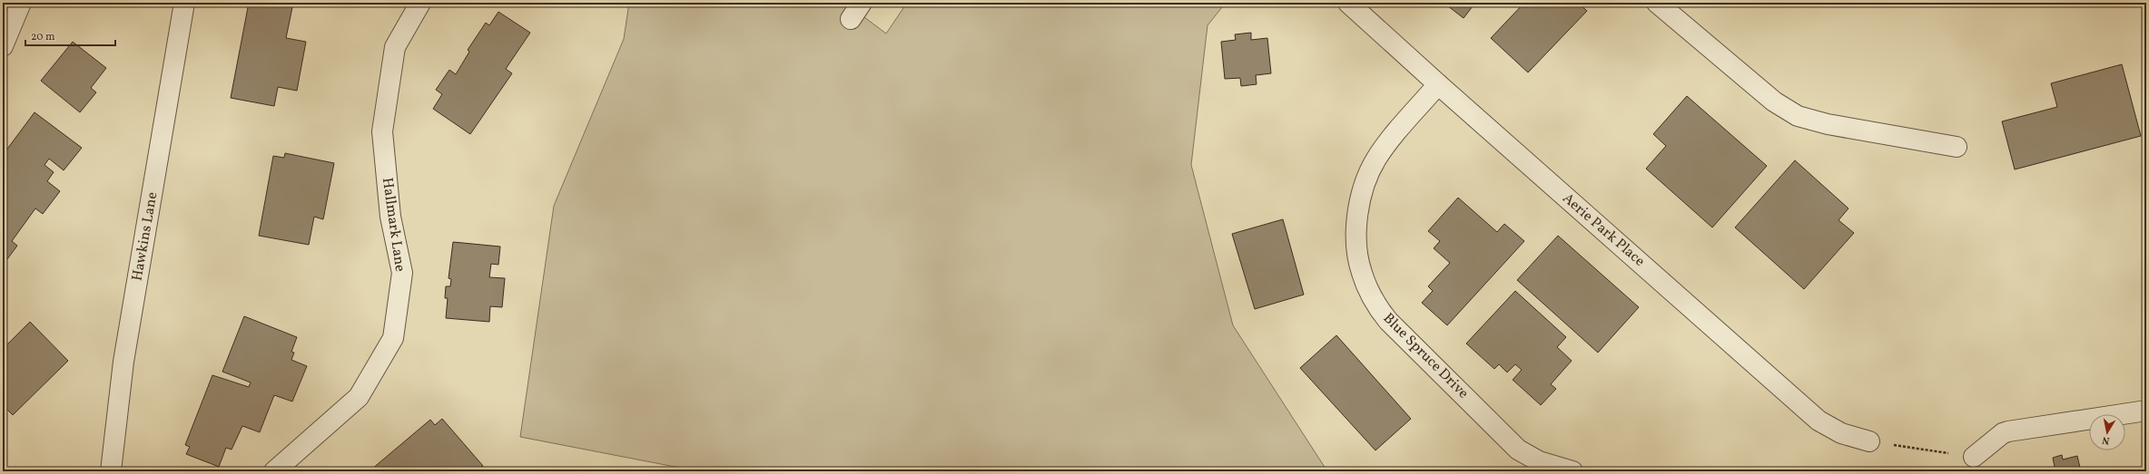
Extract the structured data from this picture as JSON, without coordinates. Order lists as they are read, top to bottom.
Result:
{
  "streets": {
    "street": [
      "Hallmark Lane",
      "Aerie Park Place",
      "Hawkins Lane",
      "Blue Spruce Drive"
    ]
  },
  "crossings": [
    ["Aerie Park Place", "Blue Spruce Drive"]
  ],
  "scale_bar": "20 m",
  "north": "bottom"
}
